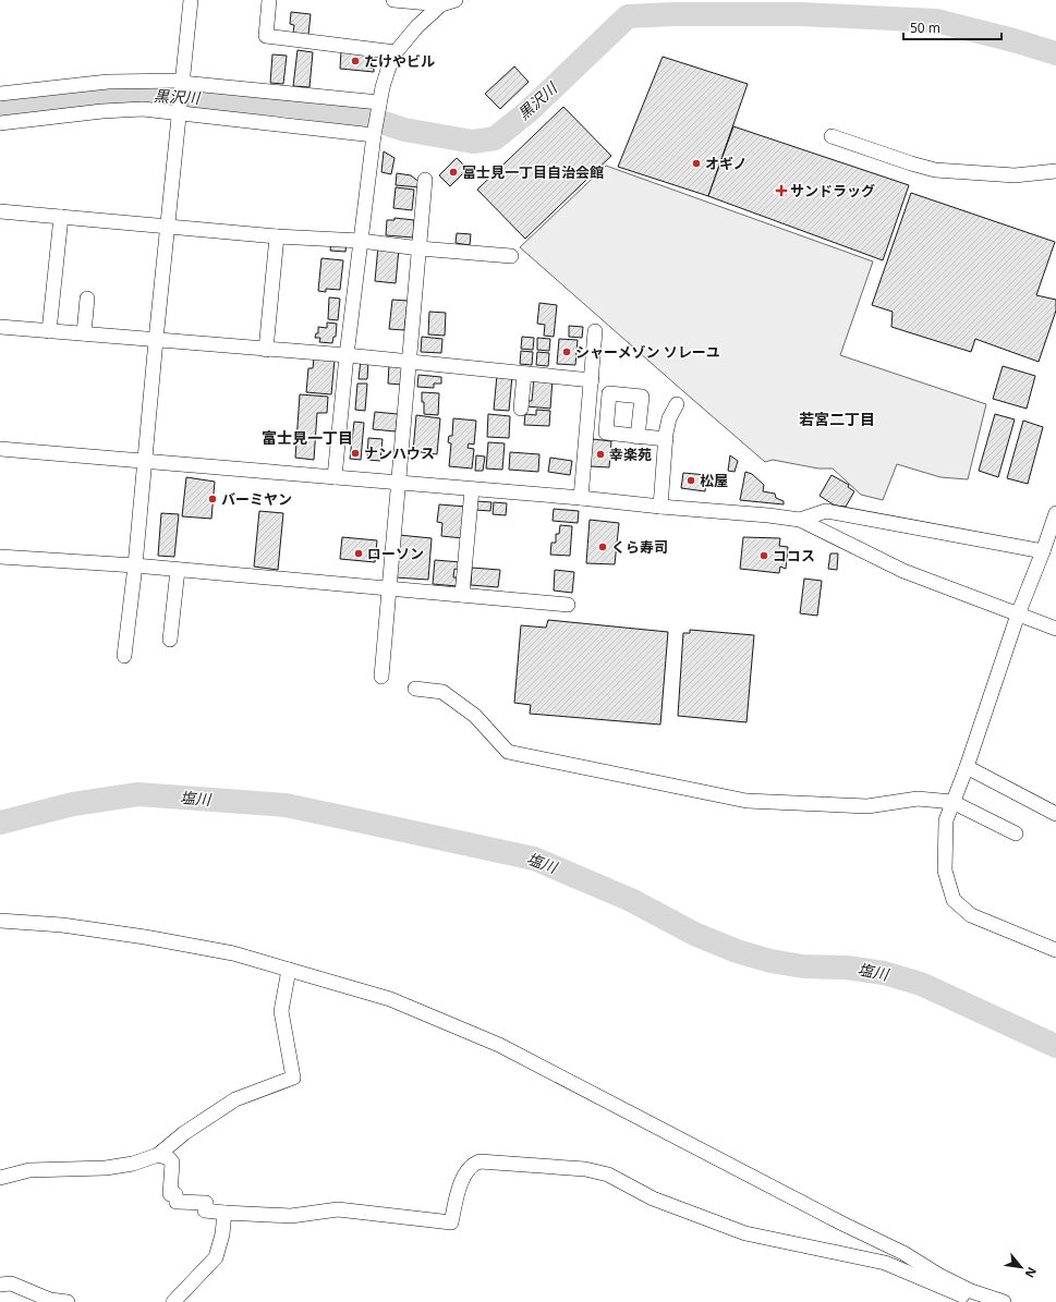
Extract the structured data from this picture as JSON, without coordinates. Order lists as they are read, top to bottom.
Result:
{
  "districts": ["若宮二丁目", "富士見一丁目"],
  "water": ["黒沢川", "塩川"],
  "places": {
    "other": [
      "たけやビル",
      "オギノ",
      "富士見一丁目自治会館",
      "シャーメゾン ソレーユ",
      "ナンハウス",
      "幸楽苑",
      "松屋",
      "バーミヤン",
      "くら寿司",
      "ローソン",
      "ココス"
    ],
    "health": ["サンドラッグ"]
  },
  "scale_bar": "50 m",
  "north": "bottom right"
}
